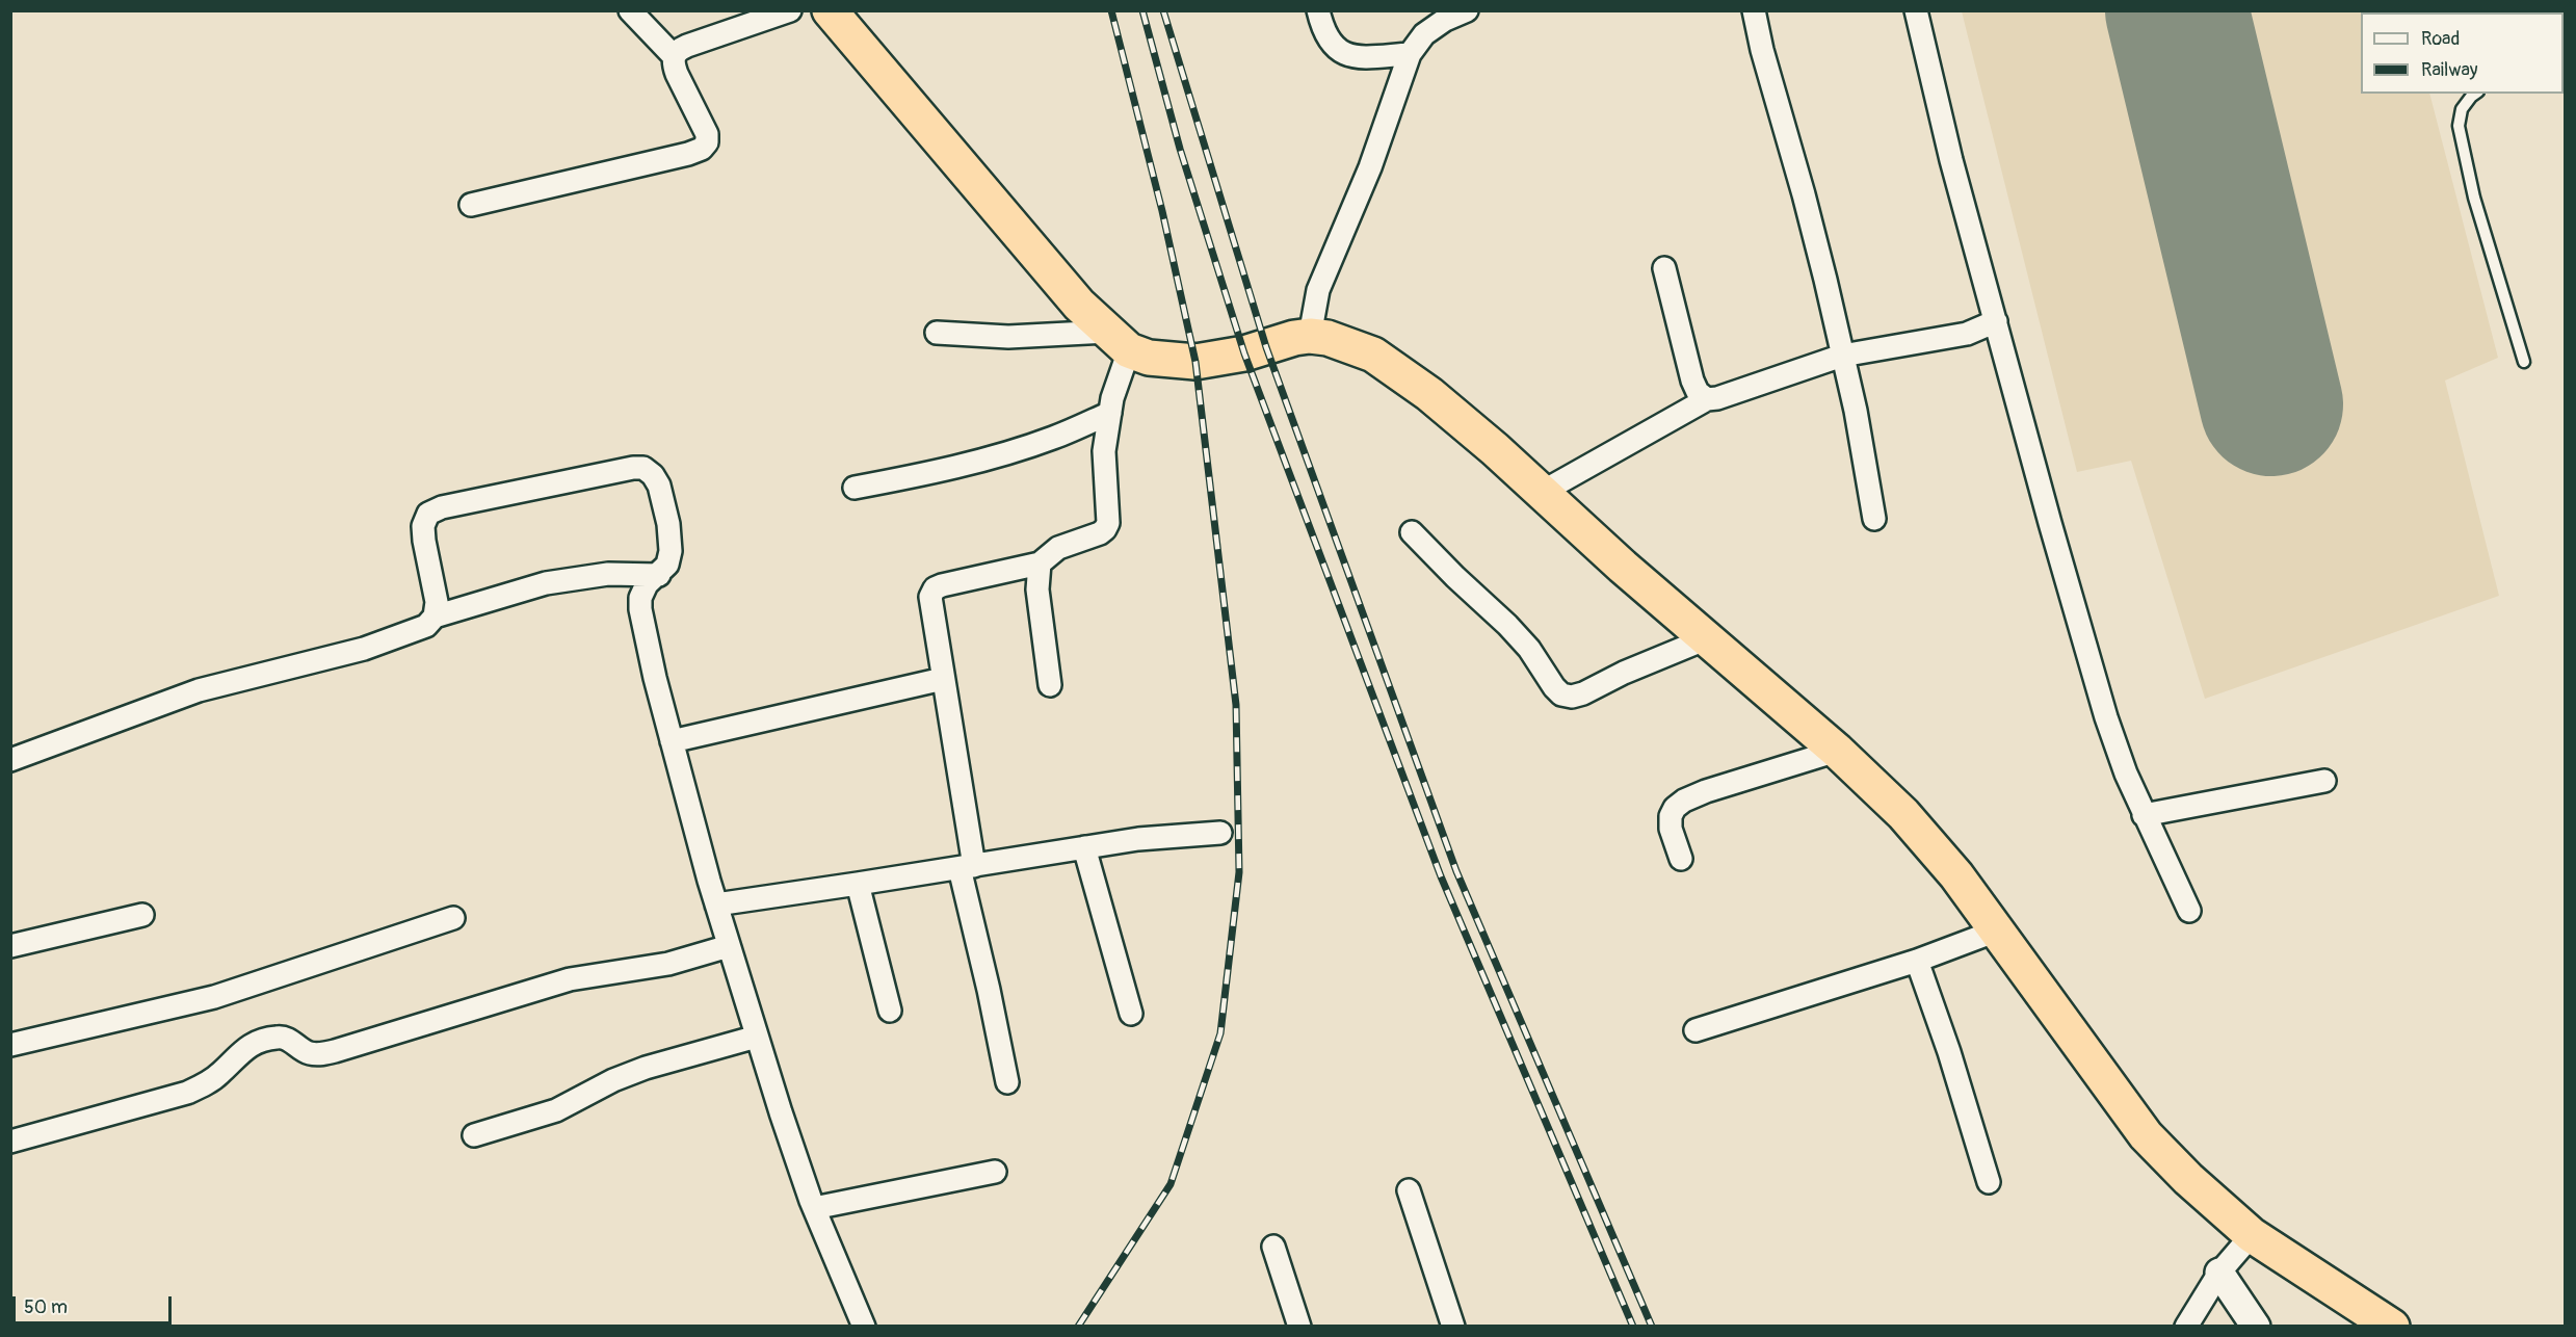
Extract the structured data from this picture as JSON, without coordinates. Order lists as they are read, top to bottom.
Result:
{
  "legend": ["Road", "Railway"],
  "scale_bar": "50 m"
}
